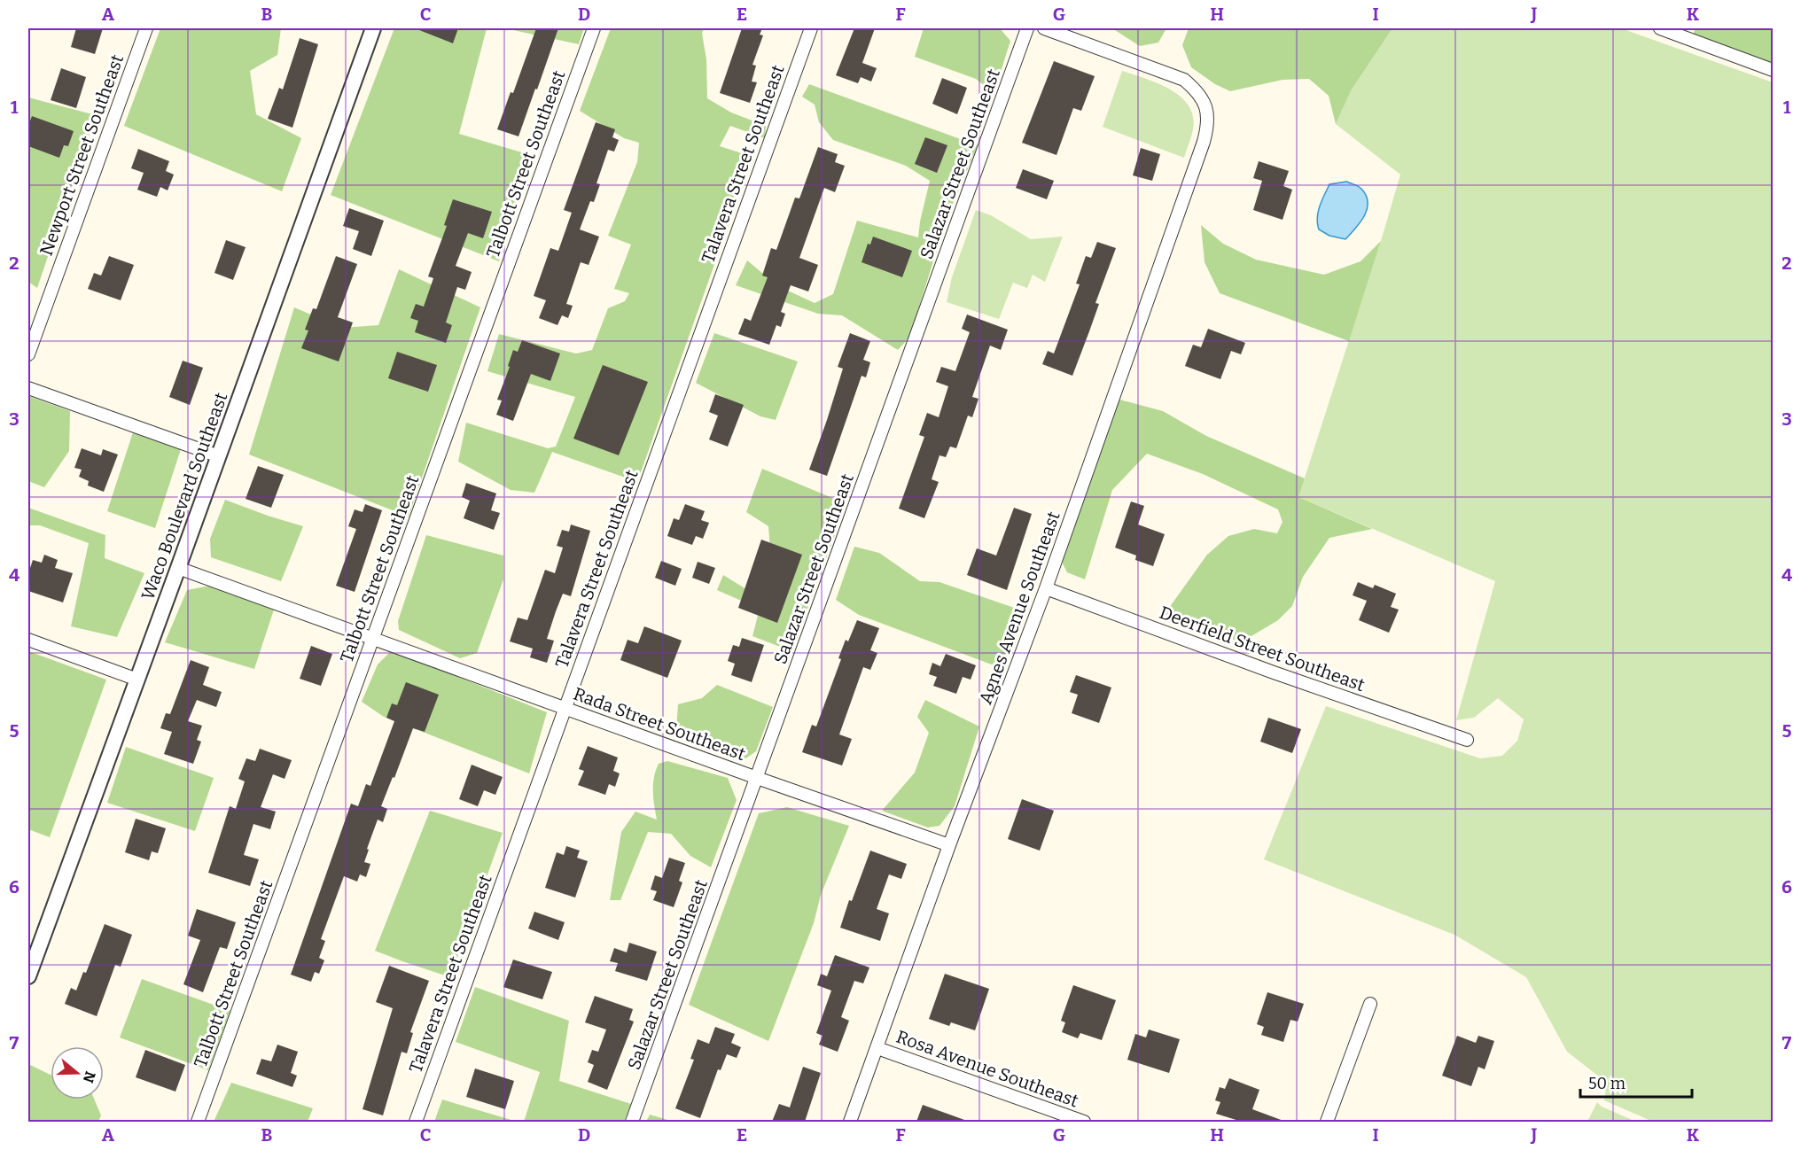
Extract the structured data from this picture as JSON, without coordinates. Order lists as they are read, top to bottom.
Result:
{
  "streets": {
    "street": [
      "Newport Street Southeast",
      "Talbott Street Southeast",
      "Talavera Street Southeast",
      "Salazar Street Southeast",
      "Waco Boulevard Southeast",
      "Agnes Avenue Southeast",
      "Deerfield Street Southeast",
      "Rada Street Southeast",
      "Rosa Avenue Southeast"
    ]
  },
  "crossings": [
    ["Talbott Street Southeast", "Rada Street Southeast"],
    ["Talavera Street Southeast", "Rada Street Southeast"],
    ["Salazar Street Southeast", "Rada Street Southeast"],
    ["Waco Boulevard Southeast", "Rada Street Southeast"],
    ["Agnes Avenue Southeast", "Deerfield Street Southeast"],
    ["Agnes Avenue Southeast", "Rada Street Southeast"],
    ["Agnes Avenue Southeast", "Rosa Avenue Southeast"]
  ],
  "scale_bar": "50 m",
  "north": "right",
  "grid": {
    "columns": [
      "A",
      "B",
      "C",
      "D",
      "E",
      "F",
      "G",
      "H",
      "I",
      "J",
      "K"
    ],
    "rows": [
      "1",
      "2",
      "3",
      "4",
      "5",
      "6",
      "7"
    ]
  }
}
